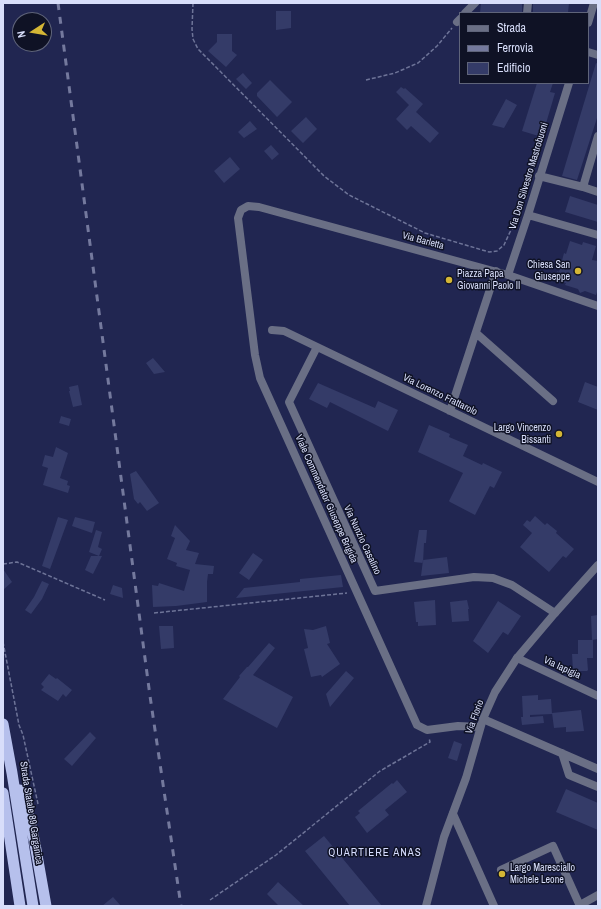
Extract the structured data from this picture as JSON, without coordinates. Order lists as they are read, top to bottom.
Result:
{
  "streets": {
    "highway": ["Strada Statale 89 Garganica"],
    "street": [
      "Via Don Silvestro Mastrobuoni",
      "Via Barletta",
      "Via Lorenzo Frattarolo",
      "Viale Commendator Giuseppe Brigida",
      "Via Nunzio Casalino",
      "Via Iapigia",
      "Via Florio"
    ]
  },
  "crossings": [
    ["Via Don Silvestro Mastrobuoni", "Via Barletta"],
    ["Via Barletta", "Viale Commendator Giuseppe Brigida"],
    ["Via Lorenzo Frattarolo", "Via Nunzio Casalino"],
    ["Via Nunzio Casalino", "Via Florio"],
    ["Via Iapigia", "Via Florio"]
  ],
  "districts": ["QUARTIERE ANAS"],
  "places": [
    "Chiesa San Giuseppe",
    "Piazza Papa Giovanni Paolo II",
    "Largo Vincenzo Bissanti",
    "Largo Maresciallo Michele Leone"
  ],
  "legend": ["Strada", "Ferrovia", "Edificio"],
  "north": "left"
}
